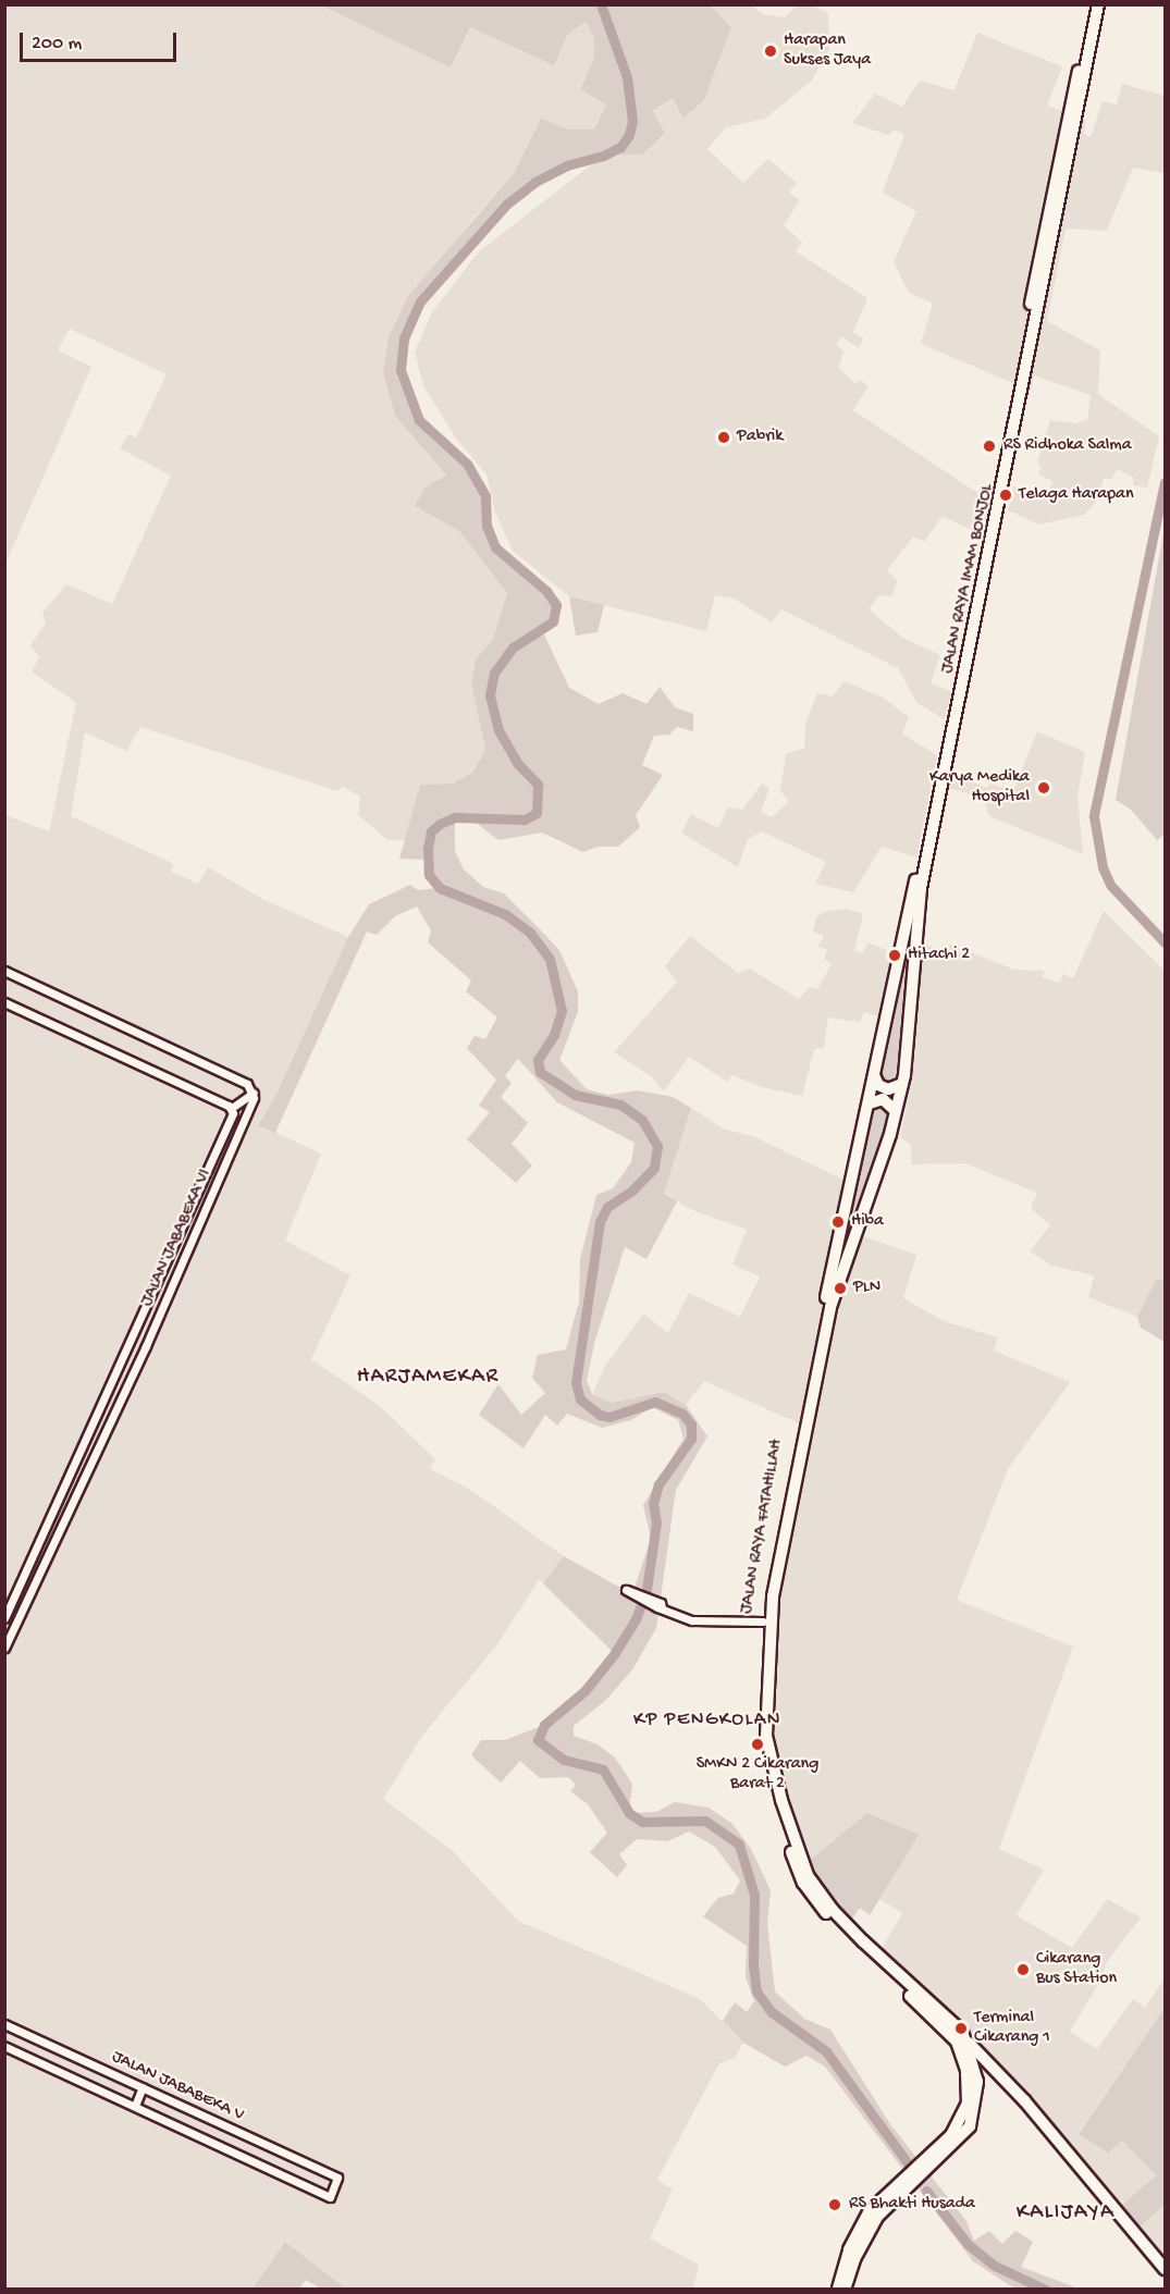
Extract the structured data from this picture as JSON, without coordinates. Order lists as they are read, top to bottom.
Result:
{
  "streets": {
    "highway": ["JALAN RAYA IMAM BONJOL", "JALAN RAYA FATAHILLAH"],
    "street": ["JALAN JABABEKA VI", "JALAN JABABEKA V"]
  },
  "crossings": [
    ["JALAN RAYA IMAM BONJOL", "JALAN RAYA FATAHILLAH"]
  ],
  "districts": ["HARJAMEKAR", "KP PENGKOLAN", "KALIJAYA"],
  "places": [
    "Harapan Sukses Jaya",
    "Pabrik",
    "RS Ridhoka Salma",
    "Telaga Harapan",
    "Karya Medika Hospital",
    "Hitachi 2",
    "Hiba",
    "PLN",
    "SMKN 2 Cikarang Barat 2",
    "Cikarang Bus Station",
    "Terminal Cikarang 1",
    "RS Bhakti Husada"
  ],
  "scale_bar": "200 m"
}
